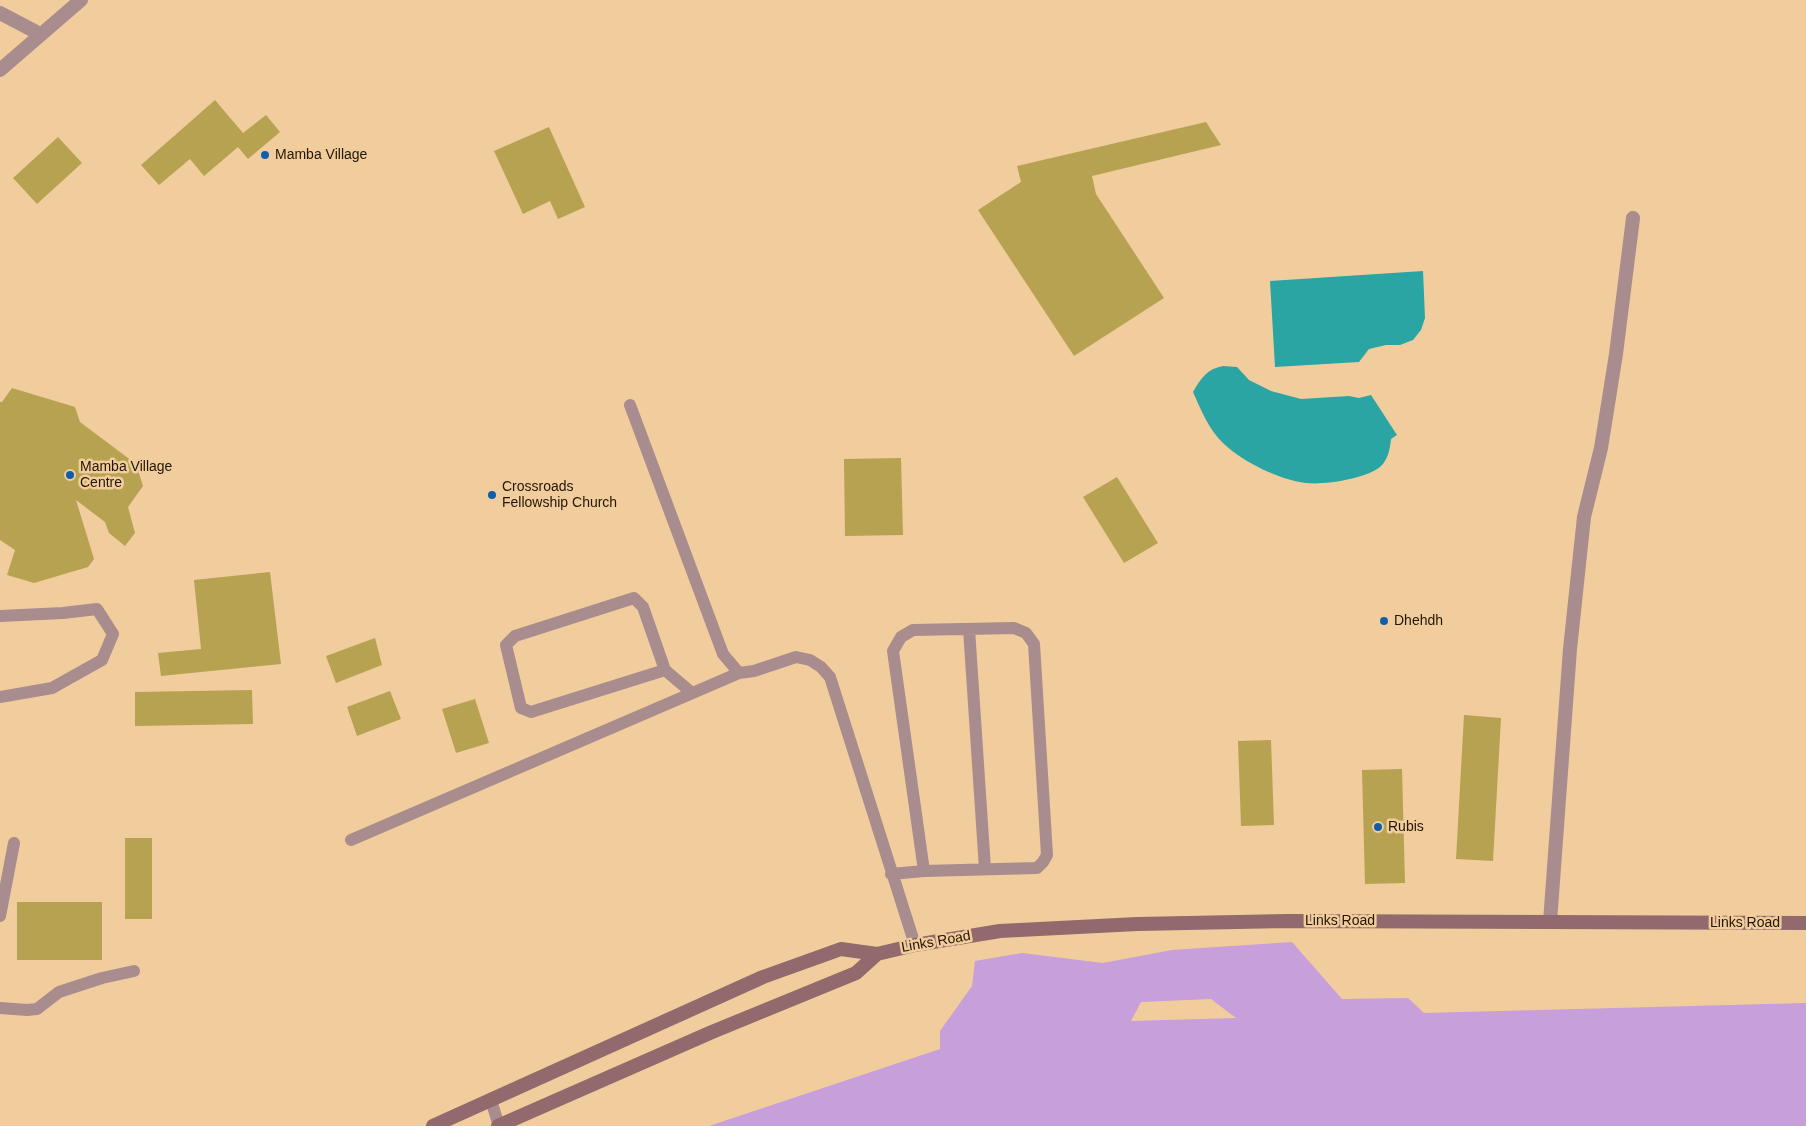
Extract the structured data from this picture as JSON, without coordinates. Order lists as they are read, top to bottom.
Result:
{
  "streets": {
    "main road": ["Links Road"]
  },
  "places": [
    "Mamba Village",
    "Mamba Village Centre",
    "Crossroads Fellowship Church",
    "Dhehdh",
    "Rubis"
  ]
}
